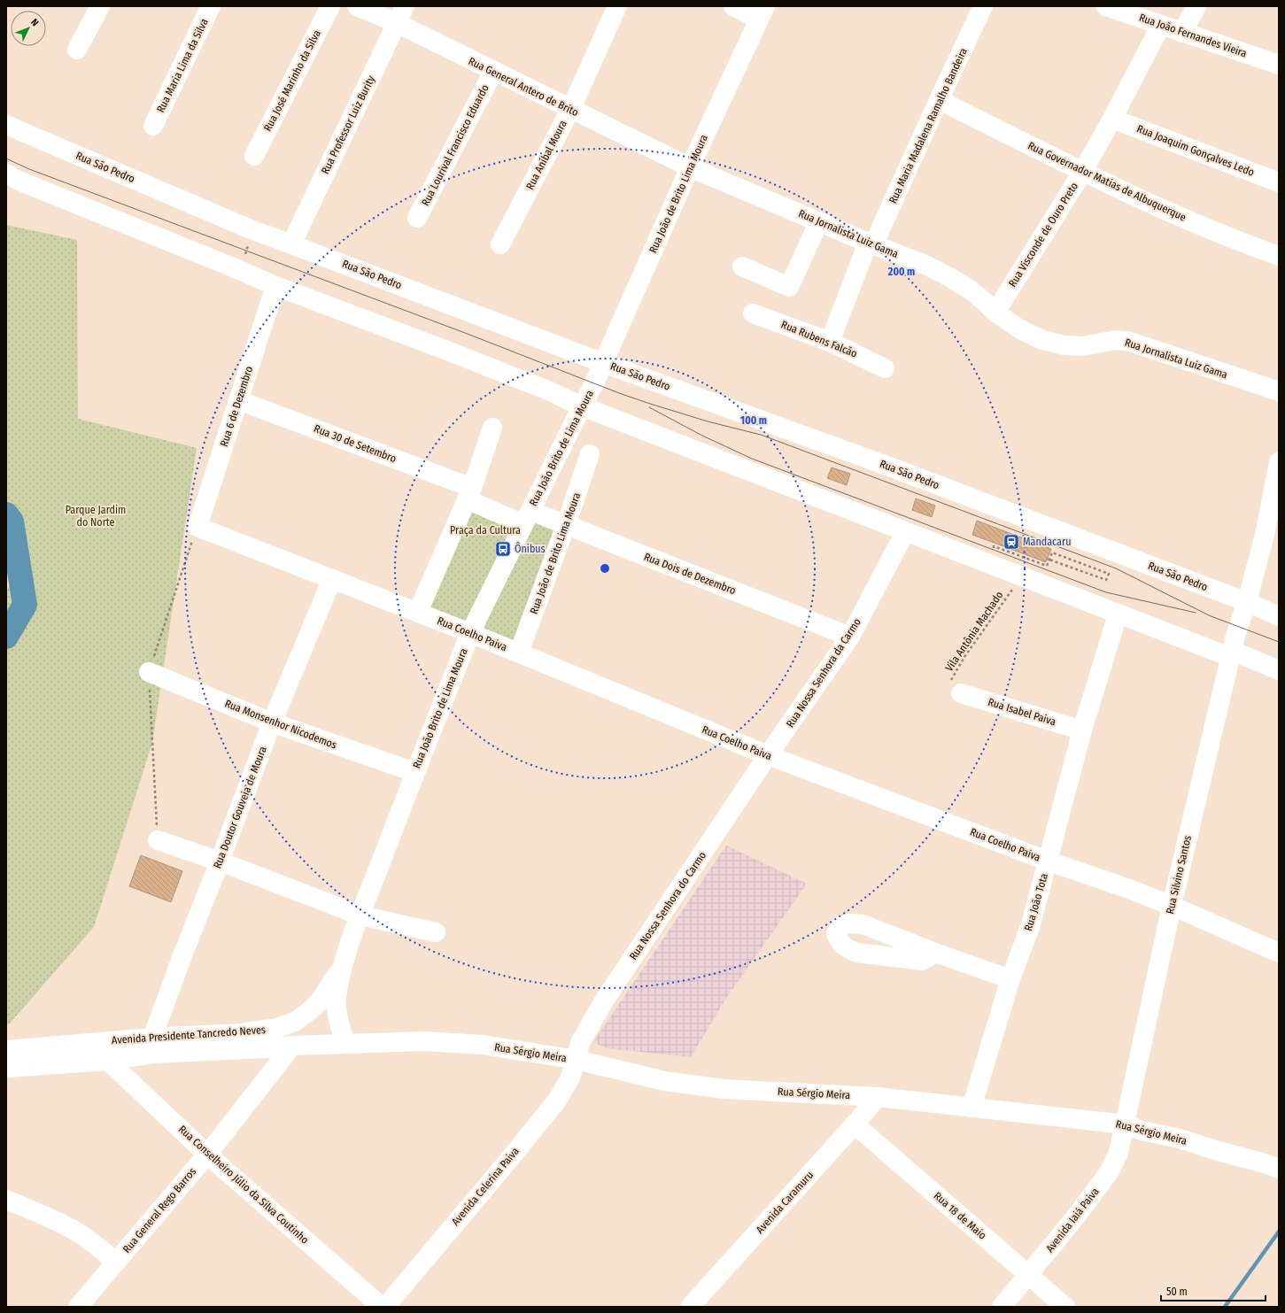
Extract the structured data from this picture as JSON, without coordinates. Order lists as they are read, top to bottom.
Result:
{
  "streets": {
    "street": [
      "Rua João Fernandes Vieira",
      "Rua Maria Lima da Silva",
      "Rua José Marinho da Silva",
      "Rua General Antero de Brito",
      "Rua Professor Luiz Burity",
      "Rua Maria Madalena Ramalho Bandeira",
      "Rua Lourival Francisco Eduardo",
      "Rua Joaquim Gonçalves Ledo",
      "Rua Aníbal Moura",
      "Rua São Pedro",
      "Rua Governador Matias de Albuquerque",
      "Rua João de Brito Lima Moura",
      "Rua Jornalista Luiz Gama",
      "Rua Visconde de Ouro Preto",
      "Rua Rubens Falcão",
      "Rua 6 de Dezembro",
      "Rua 30 de Setembro",
      "Rua João Brito de Lima Moura",
      "Rua Dois de Dezembro",
      "Rua Coelho Paiva",
      "Rua Nossa Senhora da Carmo",
      "Rua Isabel Paiva",
      "Rua Monsenhor Nicodemos",
      "Rua Doutor Gouveia de Moura",
      "Rua Silvino Santos",
      "Rua João Tota",
      "Rua Nossa Senhora do Carmo",
      "Avenida Presidente Tancredo Neves",
      "Rua Sérgio Meira",
      "Rua Conselheiro Júlio da Silva Coutinho",
      "Avenida Celerina Paiva",
      "Avenida Caramuru",
      "Rua General Rego Barros",
      "Rua 18 de Maio",
      "Avenida Iaiá Paiva"
    ],
    "path": ["Vila Antônia Machado"]
  },
  "crossings": [
    ["Rua João Fernandes Vieira", "Rua Visconde de Ouro Preto"],
    ["Rua General Antero de Brito", "Rua Professor Luiz Burity"],
    ["Rua General Antero de Brito", "Rua Lourival Francisco Eduardo"],
    ["Rua General Antero de Brito", "Rua Aníbal Moura"],
    ["Rua General Antero de Brito", "Rua João de Brito Lima Moura"],
    ["Rua General Antero de Brito", "Rua Jornalista Luiz Gama"],
    ["Rua Professor Luiz Burity", "Rua São Pedro"],
    ["Rua Maria Madalena Ramalho Bandeira", "Rua Governador Matias de Albuquerque"],
    ["Rua Maria Madalena Ramalho Bandeira", "Rua Jornalista Luiz Gama"],
    ["Rua Maria Madalena Ramalho Bandeira", "Rua Rubens Falcão"],
    ["Rua Joaquim Gonçalves Ledo", "Rua Visconde de Ouro Preto"],
    ["Rua São Pedro", "Rua João de Brito Lima Moura"],
    ["Rua São Pedro", "Rua Silvino Santos"],
    ["Rua Governador Matias de Albuquerque", "Rua Visconde de Ouro Preto"],
    ["Rua João de Brito Lima Moura", "Rua Jornalista Luiz Gama"],
    ["Rua João de Brito Lima Moura", "Rua João Brito de Lima Moura"],
    ["Rua João de Brito Lima Moura", "Rua Dois de Dezembro"],
    ["Rua João de Brito Lima Moura", "Rua Coelho Paiva"],
    ["Rua Jornalista Luiz Gama", "Rua Visconde de Ouro Preto"],
    ["Rua 6 de Dezembro", "Rua 30 de Setembro"],
    ["Rua 6 de Dezembro", "Rua Coelho Paiva"],
    ["Rua 30 de Setembro", "Rua João Brito de Lima Moura"],
    ["Rua 30 de Setembro", "Rua Dois de Dezembro"],
    ["Rua João Brito de Lima Moura", "Rua Dois de Dezembro"],
    ["Rua João Brito de Lima Moura", "Rua Coelho Paiva"],
    ["Rua João Brito de Lima Moura", "Rua Monsenhor Nicodemos"],
    ["Rua João Brito de Lima Moura", "Avenida Presidente Tancredo Neves"],
    ["Rua Dois de Dezembro", "Rua Nossa Senhora da Carmo"],
    ["Vila Antônia Machado", "Rua Isabel Paiva"],
    ["Rua Coelho Paiva", "Rua Nossa Senhora da Carmo"],
    ["Rua Coelho Paiva", "Rua Doutor Gouveia de Moura"],
    ["Rua Coelho Paiva", "Rua Silvino Santos"],
    ["Rua Coelho Paiva", "Rua João Tota"],
    ["Rua Coelho Paiva", "Rua Nossa Senhora do Carmo"],
    ["Rua Nossa Senhora da Carmo", "Rua Nossa Senhora do Carmo"],
    ["Rua Isabel Paiva", "Rua João Tota"],
    ["Rua Monsenhor Nicodemos", "Rua Doutor Gouveia de Moura"],
    ["Rua Doutor Gouveia de Moura", "Avenida Presidente Tancredo Neves"],
    ["Rua Silvino Santos", "Rua Sérgio Meira"],
    ["Rua Silvino Santos", "Avenida Iaiá Paiva"],
    ["Rua João Tota", "Rua Sérgio Meira"],
    ["Rua Nossa Senhora do Carmo", "Rua Sérgio Meira"],
    ["Rua Nossa Senhora do Carmo", "Avenida Celerina Paiva"],
    ["Avenida Presidente Tancredo Neves", "Rua Sérgio Meira"],
    ["Avenida Presidente Tancredo Neves", "Rua Conselheiro Júlio da Silva Coutinho"],
    ["Avenida Presidente Tancredo Neves", "Rua General Rego Barros"],
    ["Rua Sérgio Meira", "Avenida Celerina Paiva"],
    ["Rua Sérgio Meira", "Avenida Caramuru"],
    ["Rua Sérgio Meira", "Avenida Iaiá Paiva"],
    ["Rua Conselheiro Júlio da Silva Coutinho", "Rua General Rego Barros"],
    ["Avenida Caramuru", "Rua 18 de Maio"],
    ["Rua 18 de Maio", "Avenida Iaiá Paiva"]
  ],
  "parks": ["Parque Jardim do Norte", "Praça da Cultura"],
  "places": {
    "station": ["Mandacaru"],
    "bus stop": ["Ônibus"]
  },
  "scale_bar": "50 m",
  "north": "top right",
  "rings": ["200 m", "100 m"]
}
